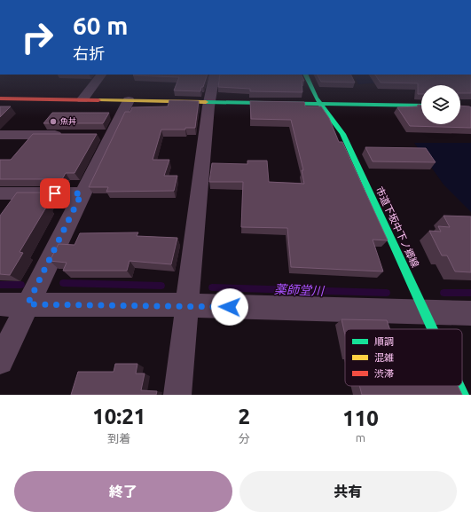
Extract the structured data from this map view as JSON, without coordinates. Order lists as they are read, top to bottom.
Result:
{
  "streets": {
    "street": ["市道下坂中下ノ郷線"]
  },
  "water": ["薬師堂川"],
  "places": ["魚丼"],
  "legend": ["順調", "混雑", "渋滞"],
  "page": {
    "turn": ["60 m", "右折"],
    "eta": [
      "10:21",
      "到着",
      "2",
      "分",
      "110",
      "m"
    ],
    "buttons": ["終了", "共有"]
  }
}
